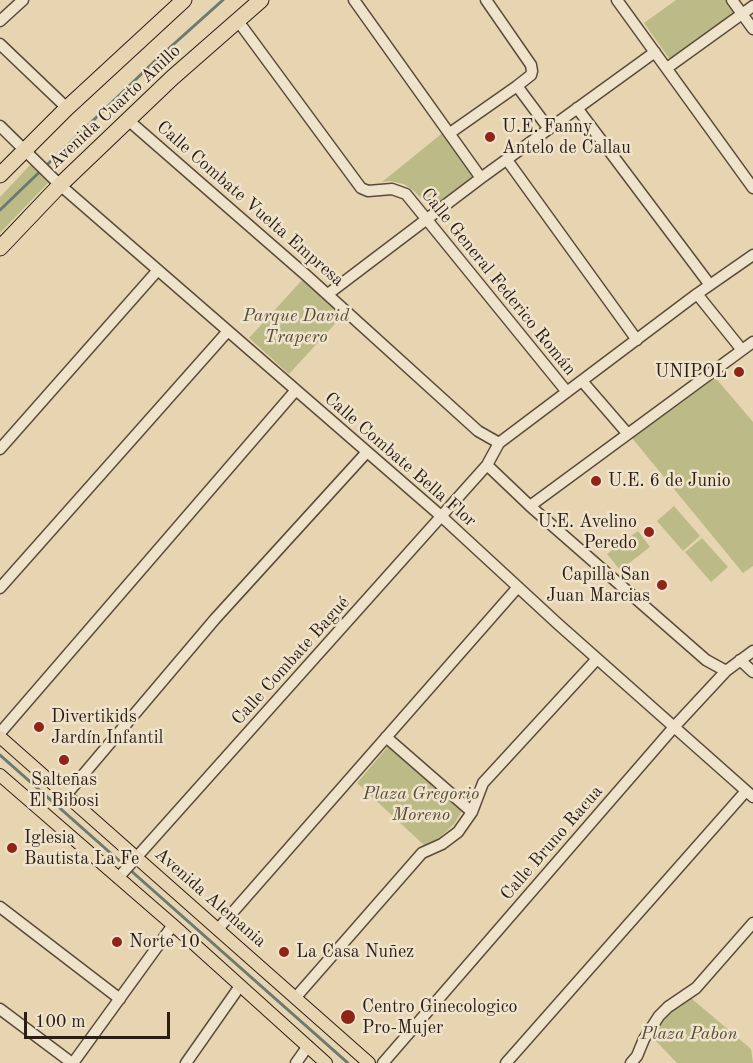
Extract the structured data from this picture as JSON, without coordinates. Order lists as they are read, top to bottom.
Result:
{
  "streets": {
    "highway": ["Avenida Cuarto Anillo"],
    "main road": ["Avenida Alemania"],
    "street": [
      "Calle Combate Vuelta Empresa",
      "Calle General Federico Román",
      "Calle Combate Bella Flor",
      "Calle Combate Bagué",
      "Calle Bruno Racua"
    ]
  },
  "crossings": [
    ["Avenida Cuarto Anillo", "Calle Combate Vuelta Empresa"],
    ["Avenida Cuarto Anillo", "Calle General Federico Román"],
    ["Avenida Cuarto Anillo", "Calle Combate Bella Flor"],
    ["Calle Combate Bella Flor", "Calle Combate Bagué"],
    ["Calle Combate Bella Flor", "Calle Bruno Racua"],
    ["Calle Combate Bagué", "Avenida Alemania"]
  ],
  "parks": ["Parque David Trapero", "Plaza Gregorio Moreno", "Plaza Pabon"],
  "places": [
    "U.E. Fanny Antelo de Callau",
    "UNIPOL",
    "U.E. 6 de Junio",
    "U.E. Avelino Peredo",
    "Capilla San Juan Marcias",
    "Divertikids Jardín Infantil",
    "Salteñas El Bibosi",
    "Iglesia Bautista La Fe",
    "Norte 10",
    "La Casa Nuñez",
    "Centro Ginecologico Pro-Mujer"
  ],
  "scale_bar": "100 m"
}
